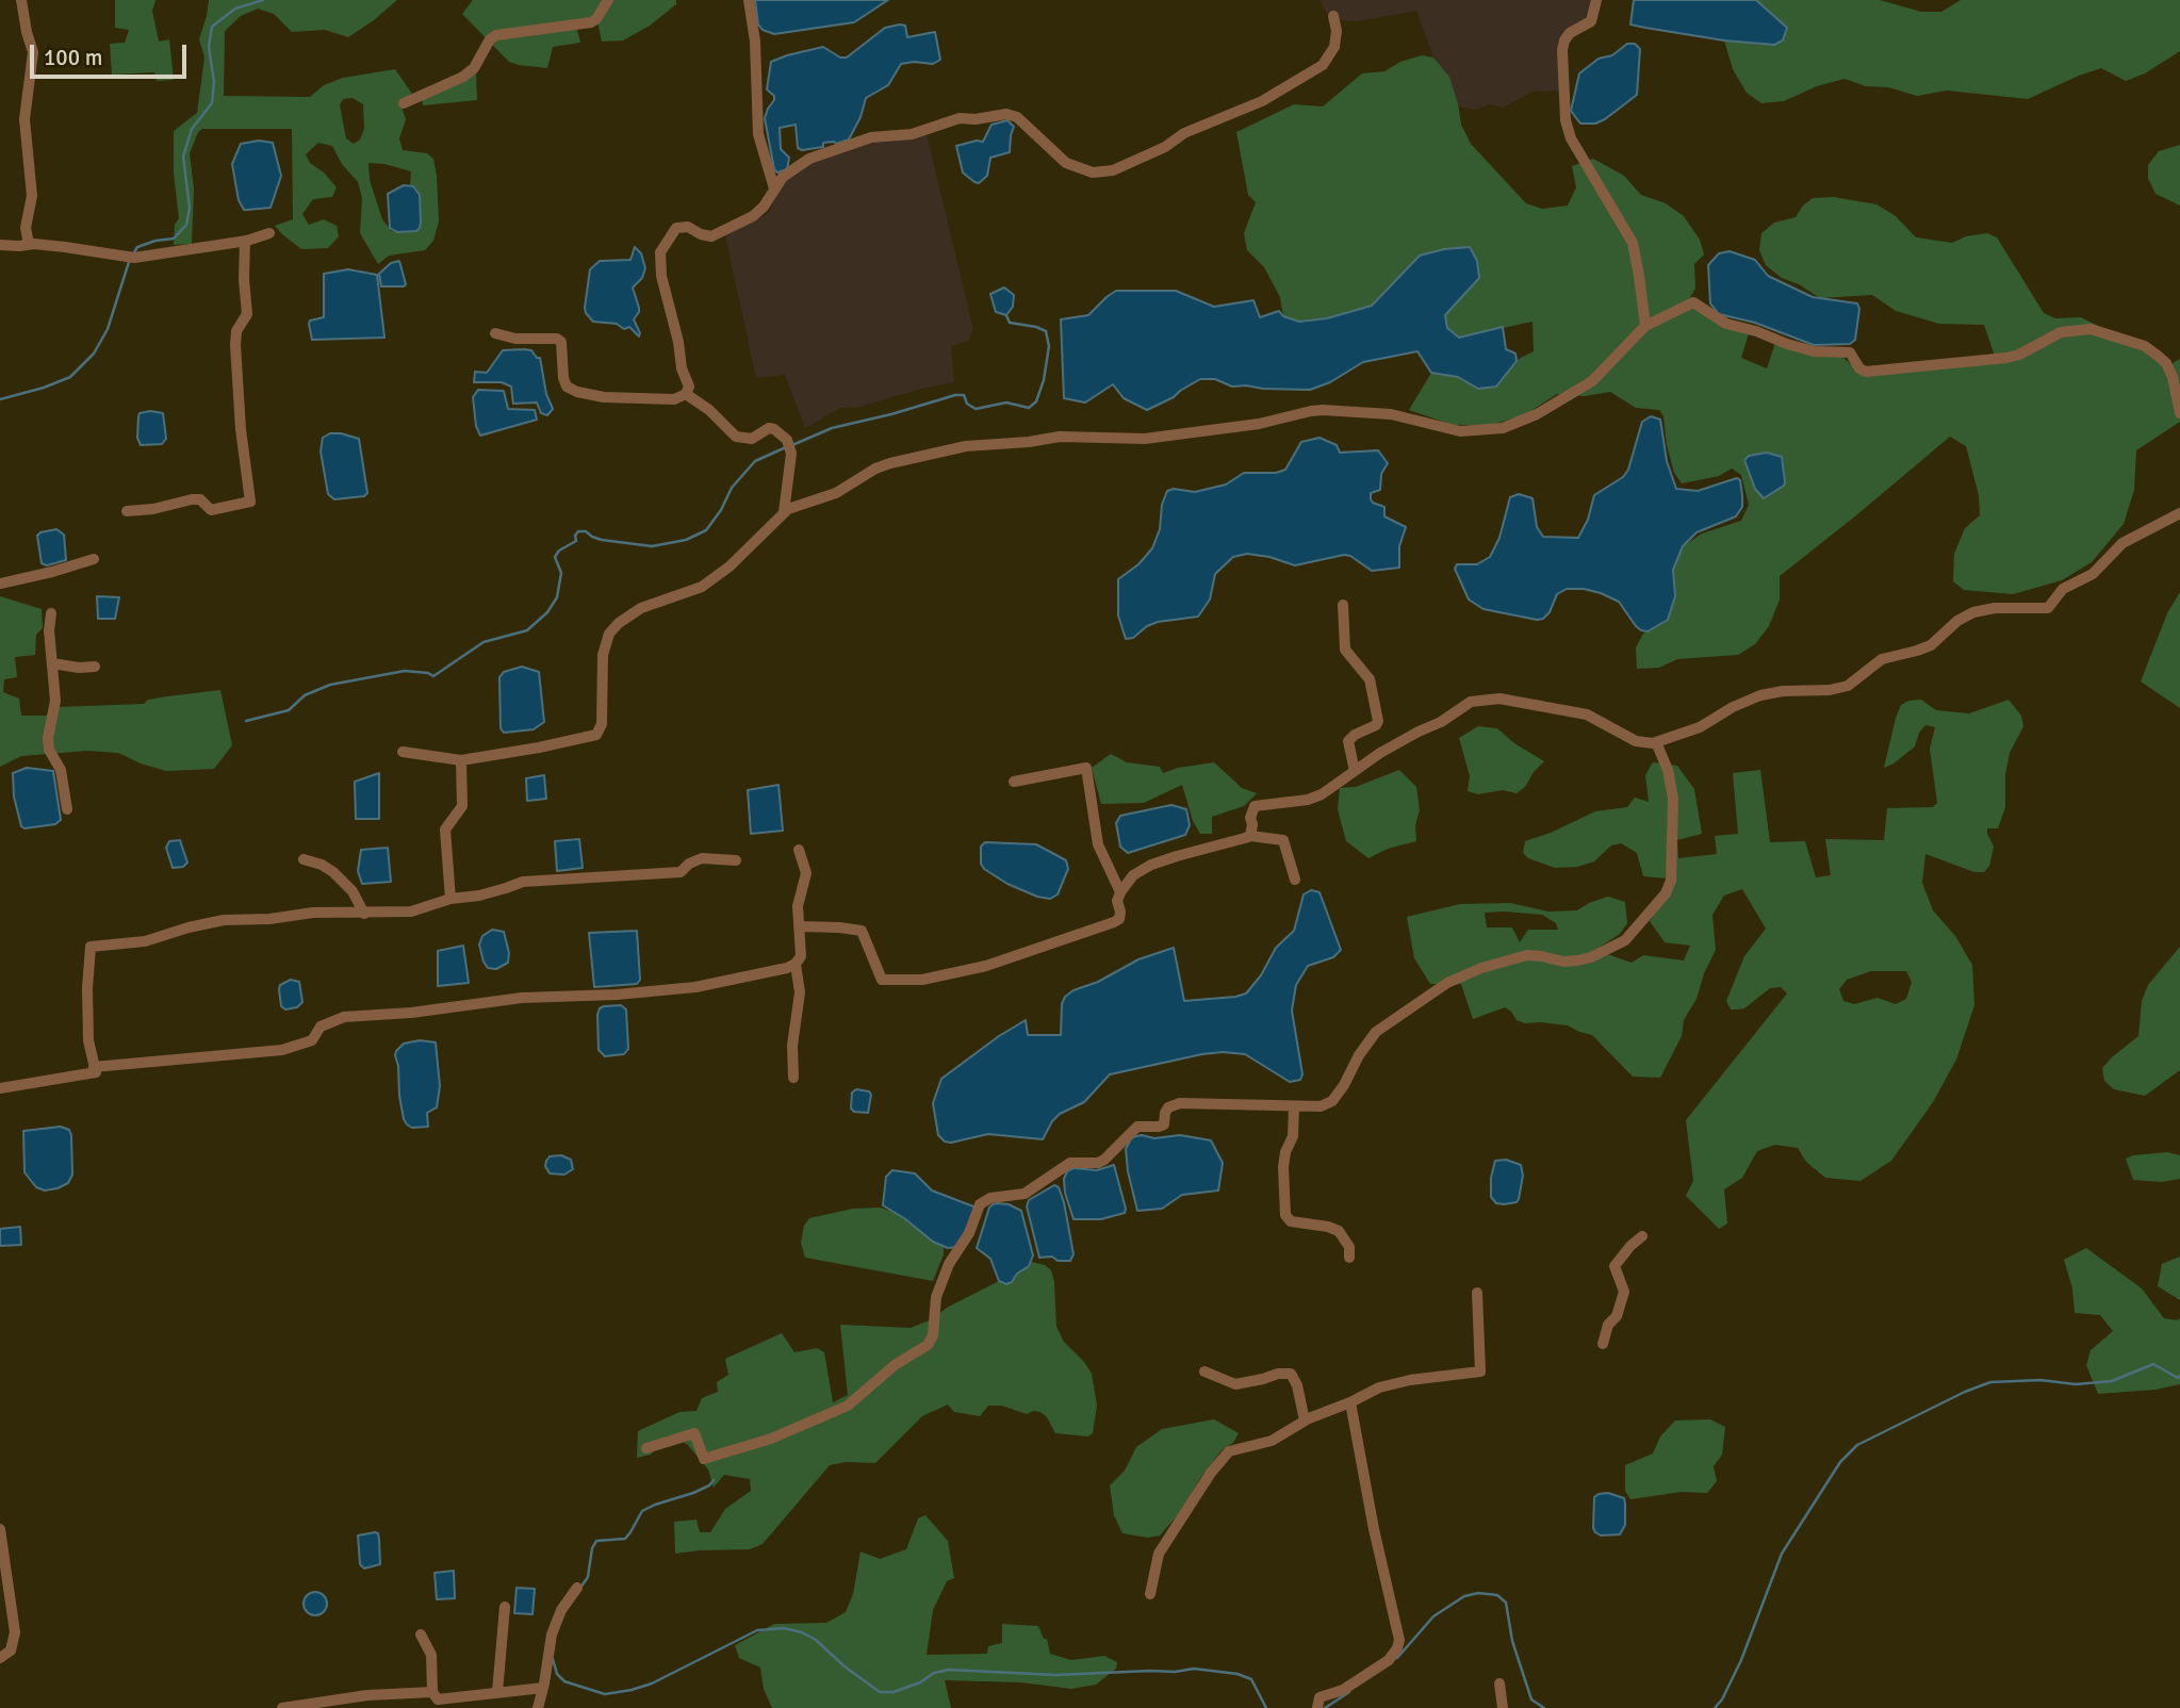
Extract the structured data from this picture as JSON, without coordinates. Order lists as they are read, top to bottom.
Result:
{
  "scale_bar": "100 m"
}
